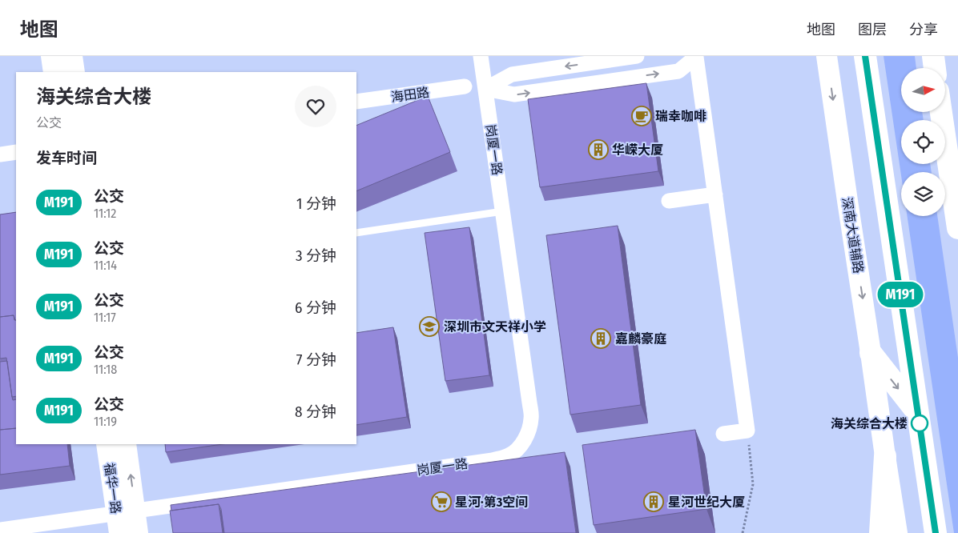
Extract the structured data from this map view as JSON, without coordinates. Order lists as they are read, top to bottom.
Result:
{
  "streets": {
    "main road": ["深南大道辅路", "福华一路"],
    "street": ["海田路", "岗厦一路"]
  },
  "crossings": [
    ["岗厦一路", "福华一路"]
  ],
  "places": {
    "cafe": ["瑞幸咖啡"],
    "building": ["华嵘大厦", "嘉麟豪庭", "星河世纪大厦"],
    "school or university": ["深圳市文天祥小学"],
    "other": ["海关综合大楼"],
    "supermarket": ["星河·第3空间"]
  },
  "lines": ["bus line M191"],
  "north": "right",
  "page": {
    "header": "地图",
    "nav": ["地图", "图层", "分享"],
    "on_map": "M191",
    "heading": [
      ["海关综合大楼", "公交"],
      "发车时间"
    ],
    "list": [
      {
        "mark": "M191",
        "name": "公交",
        "note": "11:12",
        "value": "1 分钟"
      },
      {
        "mark": "M191",
        "name": "公交",
        "note": "11:14",
        "value": "3 分钟"
      },
      {
        "mark": "M191",
        "name": "公交",
        "note": "11:17",
        "value": "6 分钟"
      },
      {
        "mark": "M191",
        "name": "公交",
        "note": "11:18",
        "value": "7 分钟"
      },
      {
        "mark": "M191",
        "name": "公交",
        "note": "11:19",
        "value": "8 分钟"
      }
    ]
  }
}
